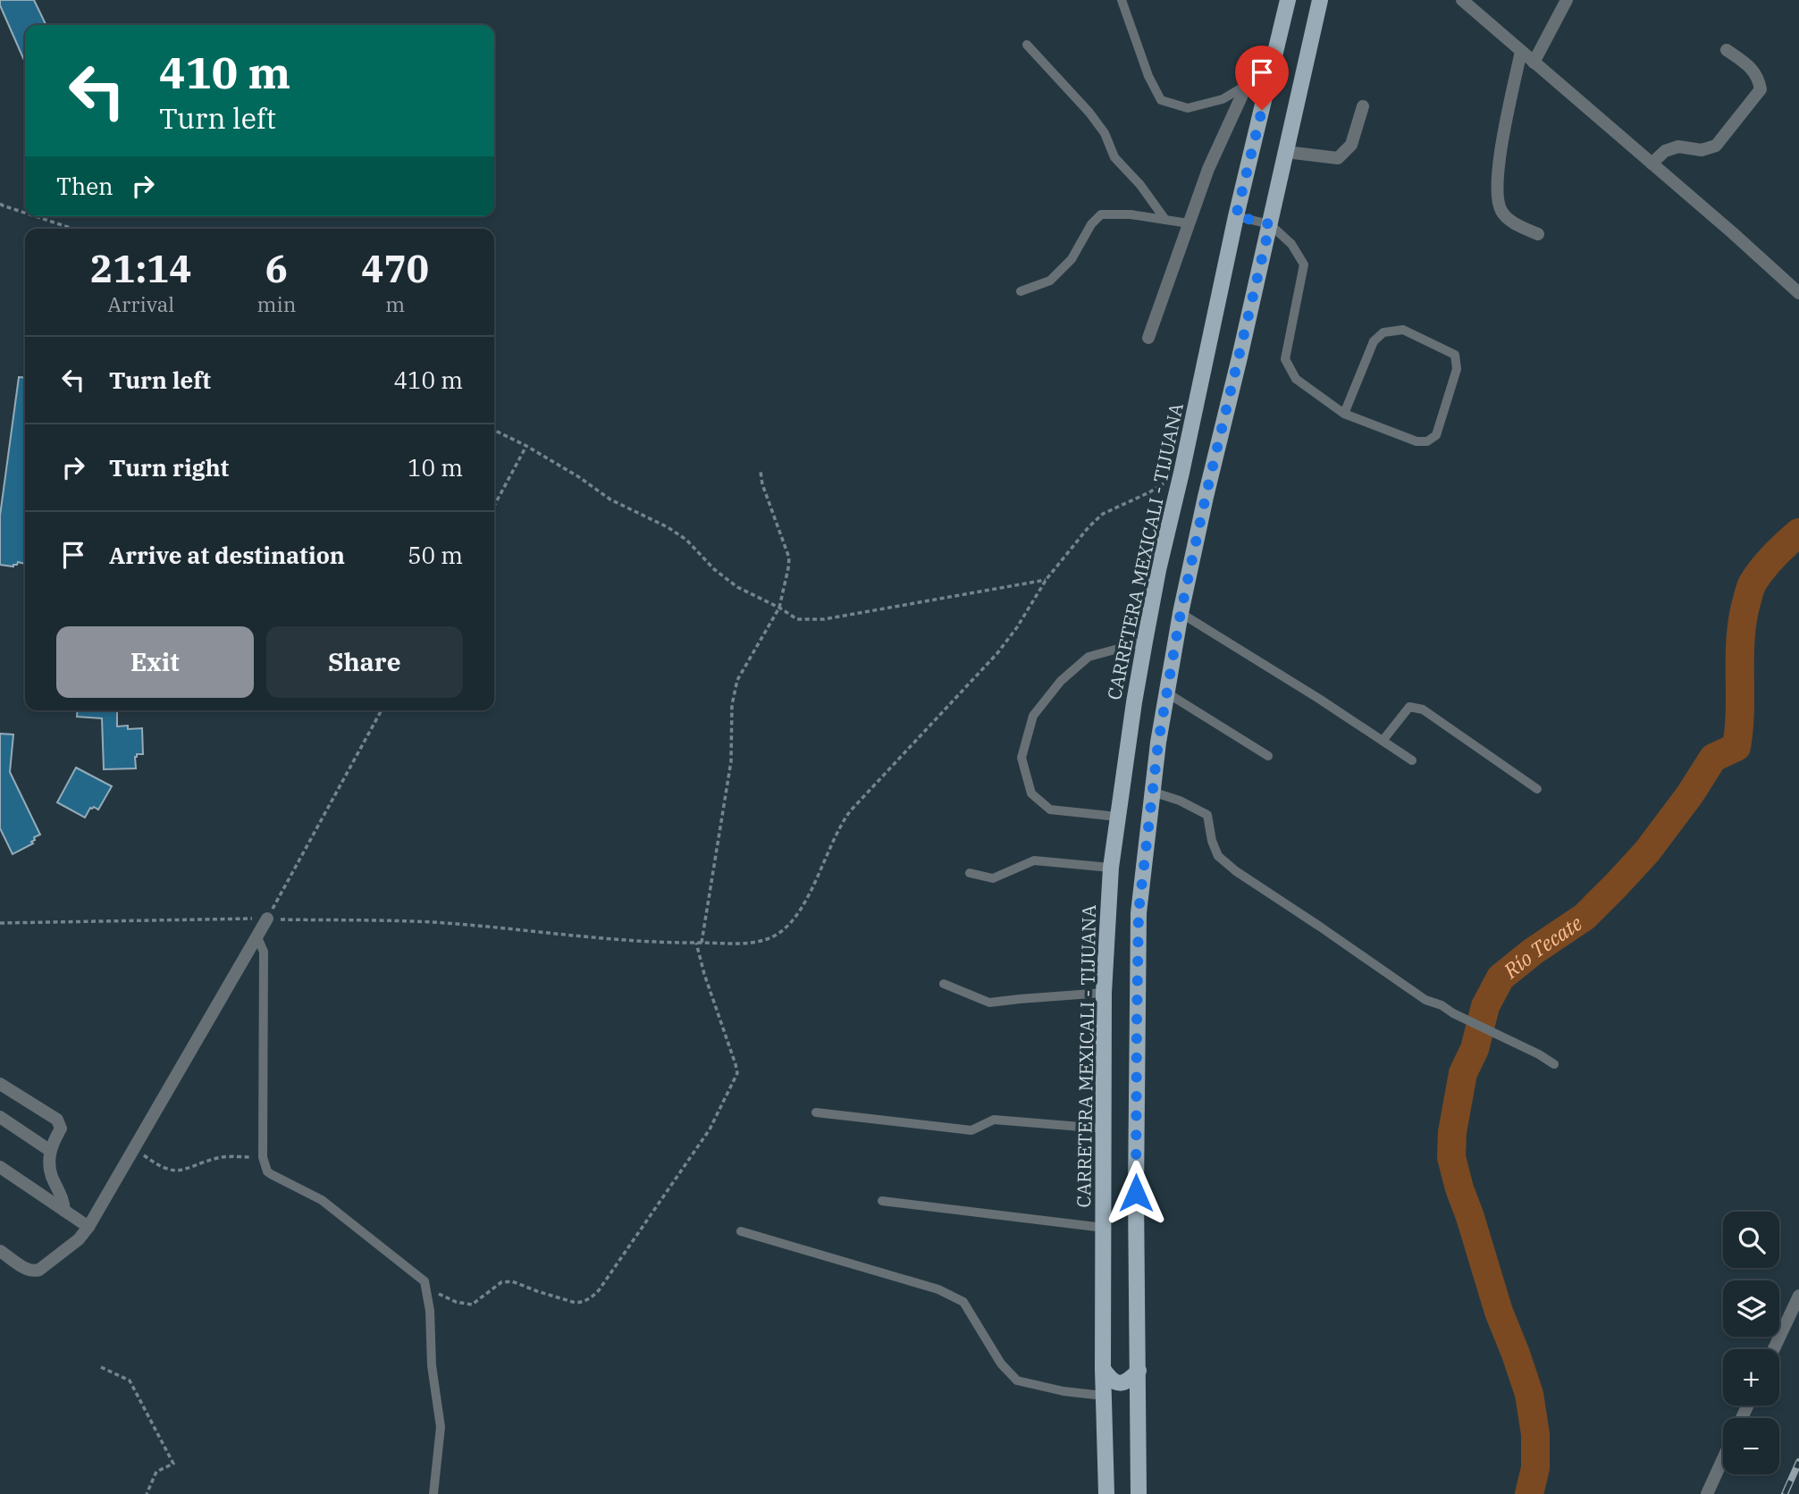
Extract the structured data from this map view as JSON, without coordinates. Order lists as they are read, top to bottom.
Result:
{
  "streets": {
    "main road": ["CARRETERA MEXICALI - TIJUANA"]
  },
  "water": ["Río Tecate"],
  "page": {
    "turn": ["410 m", "Turn left"],
    "then": "Then",
    "eta": [
      "21:14",
      "Arrival",
      "6",
      "min",
      "470",
      "m"
    ],
    "list": [
      {
        "name": "Turn left",
        "value": "410 m"
      },
      {
        "name": "Turn right",
        "value": "10 m"
      },
      {
        "name": "Arrive at destination",
        "value": "50 m"
      }
    ],
    "buttons": ["Exit", "Share"],
    "map_buttons": ["+", "−"]
  }
}
